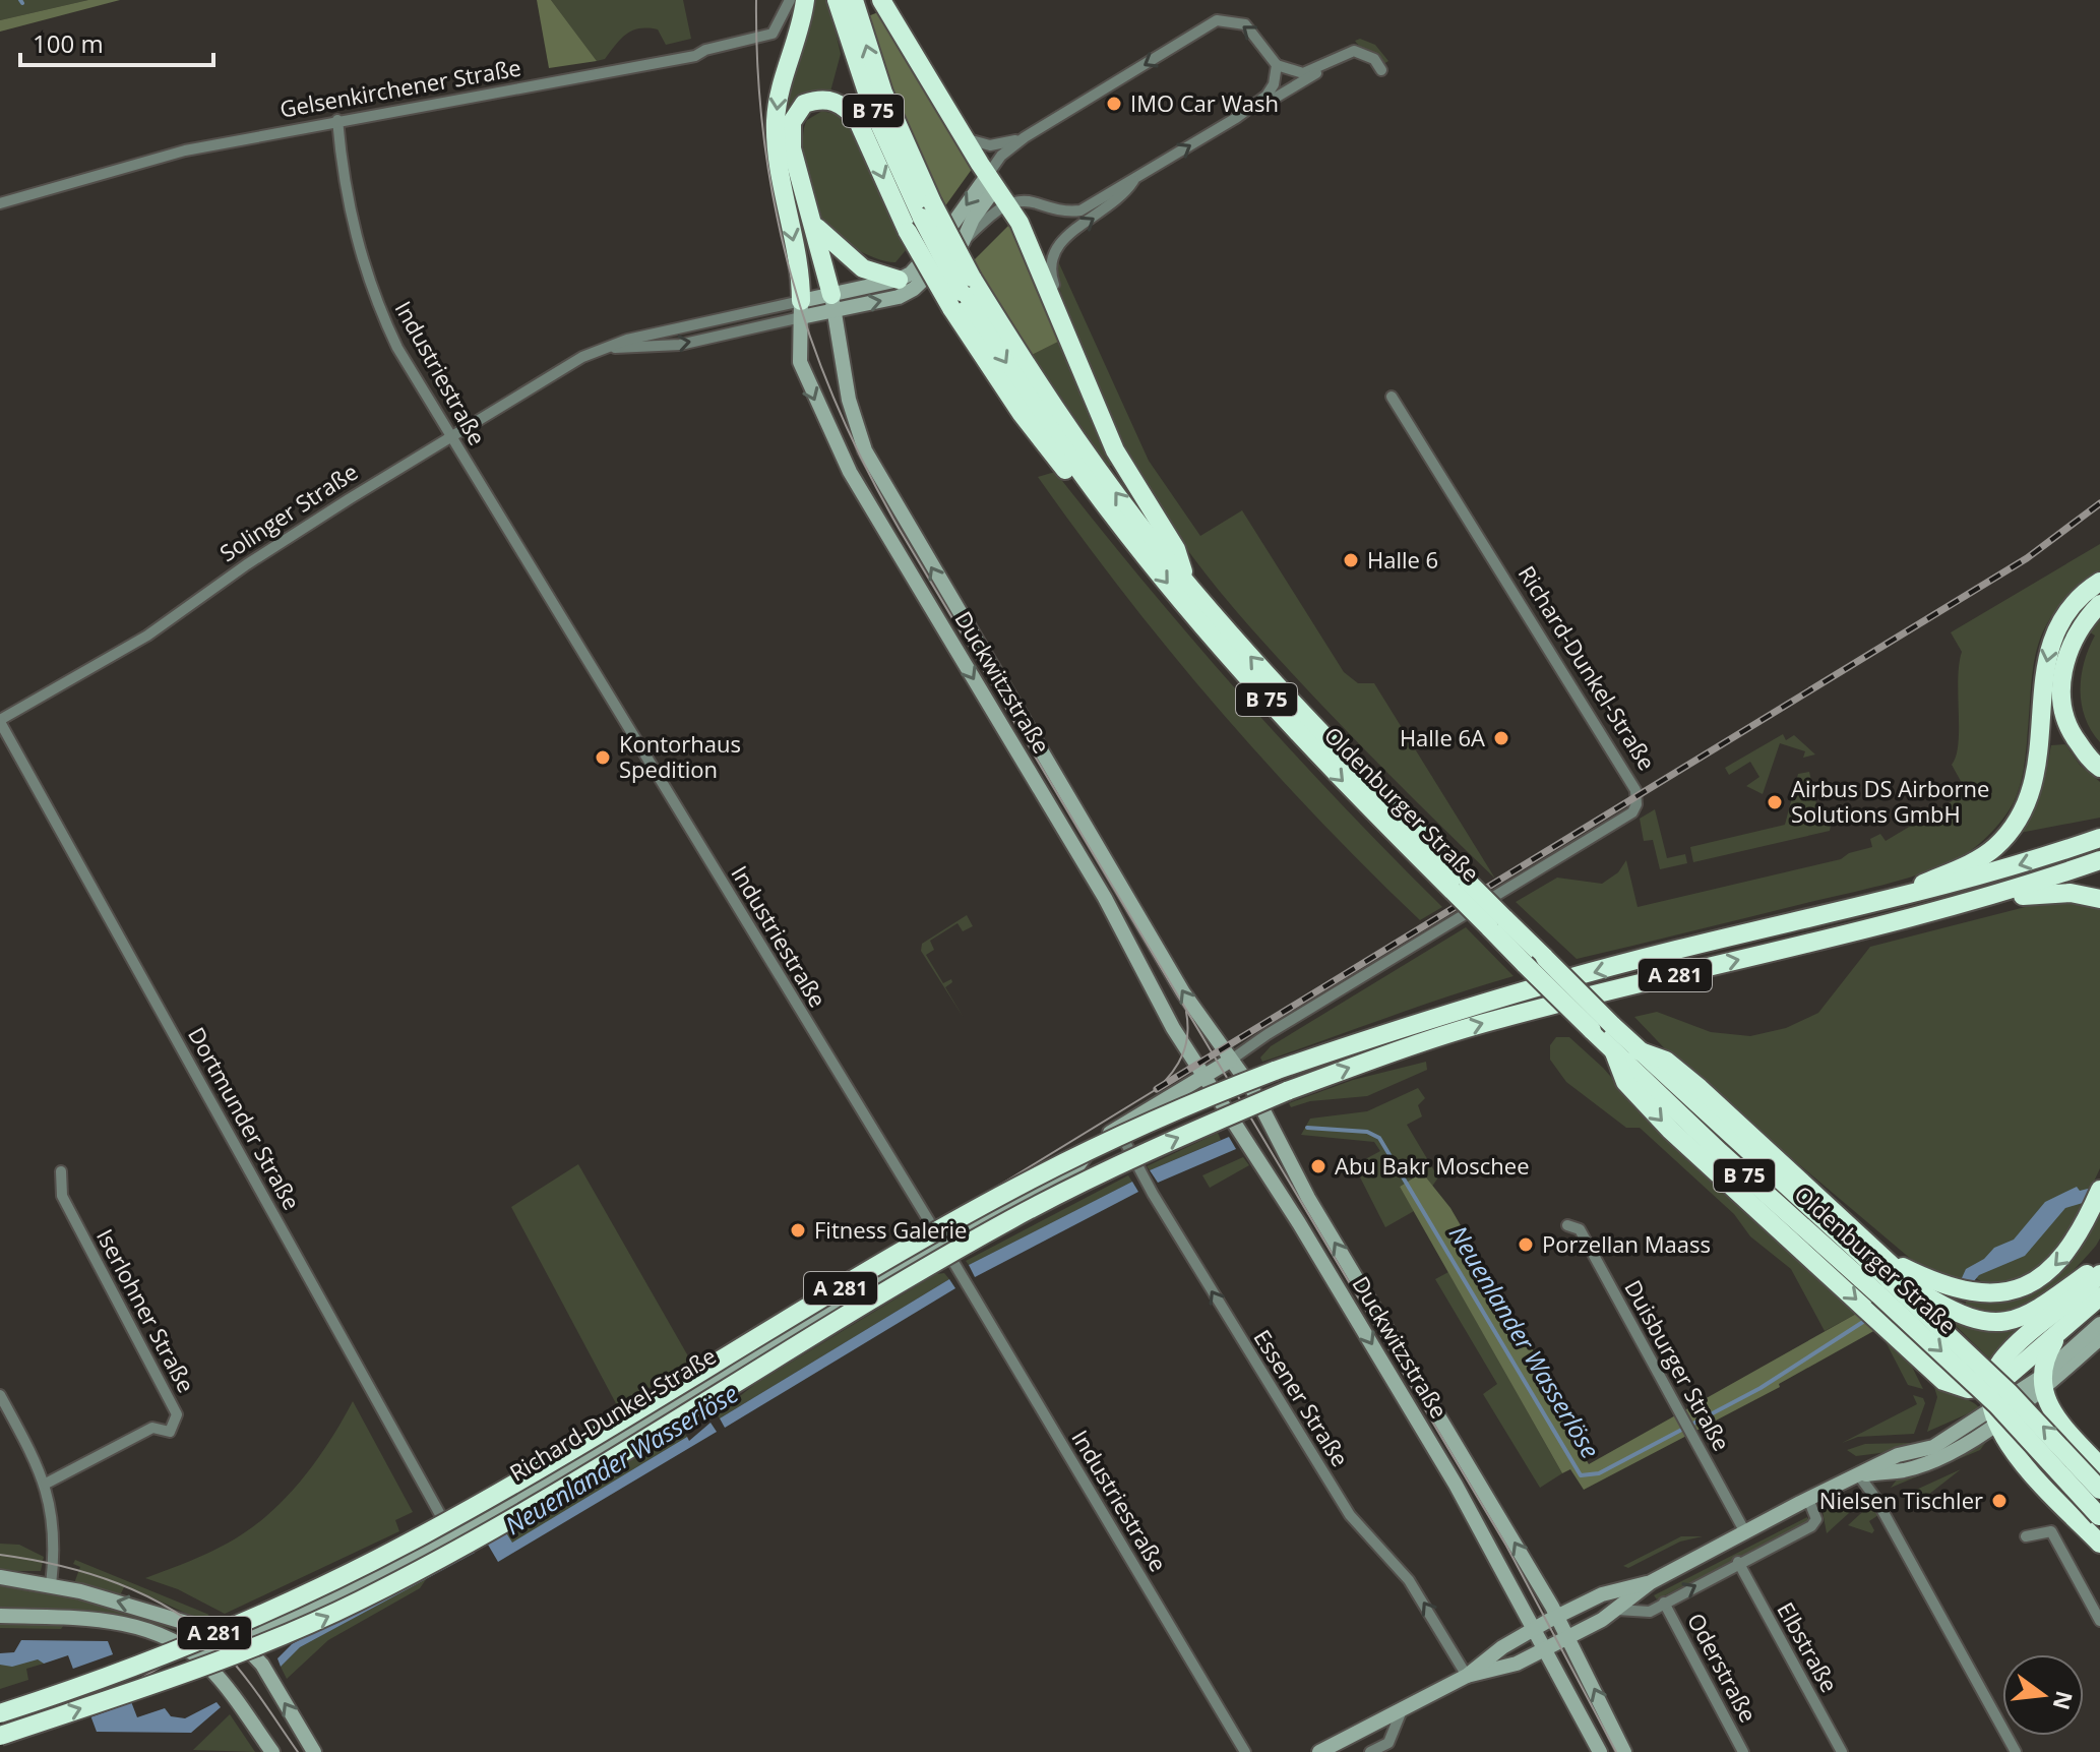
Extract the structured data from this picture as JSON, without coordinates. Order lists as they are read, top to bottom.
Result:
{
  "streets": {
    "highway": ["B 75", "Oldenburger Straße", "A 281"],
    "main road": ["Solinger Straße", "Richard-Dunkel-Straße", "Duckwitzstraße"],
    "street": [
      "Gelsenkirchener Straße",
      "Industriestraße",
      "Dortmunder Straße",
      "Iserlohner Straße",
      "Duisburger Straße",
      "Essener Straße",
      "Elbstraße",
      "Oderstraße"
    ]
  },
  "crossings": [
    ["Gelsenkirchener Straße", "Industriestraße"],
    ["Industriestraße", "Solinger Straße"],
    ["Industriestraße", "Richard-Dunkel-Straße"],
    ["Solinger Straße", "Duckwitzstraße"],
    ["Solinger Straße", "Dortmunder Straße"],
    ["Richard-Dunkel-Straße", "Duckwitzstraße"],
    ["Richard-Dunkel-Straße", "Dortmunder Straße"],
    ["Richard-Dunkel-Straße", "Essener Straße"]
  ],
  "one_way": ["Essener Straße"],
  "water": ["Neuenlander Wasserlöse"],
  "places": [
    "IMO Car Wash",
    "Halle 6",
    "Halle 6A",
    "Kontorhaus Spedition",
    "Airbus DS Airborne Solutions GmbH",
    "Abu Bakr Moschee",
    "Fitness Galerie",
    "Porzellan Maass",
    "Nielsen Tischler"
  ],
  "scale_bar": "100 m",
  "north": "right"
}
